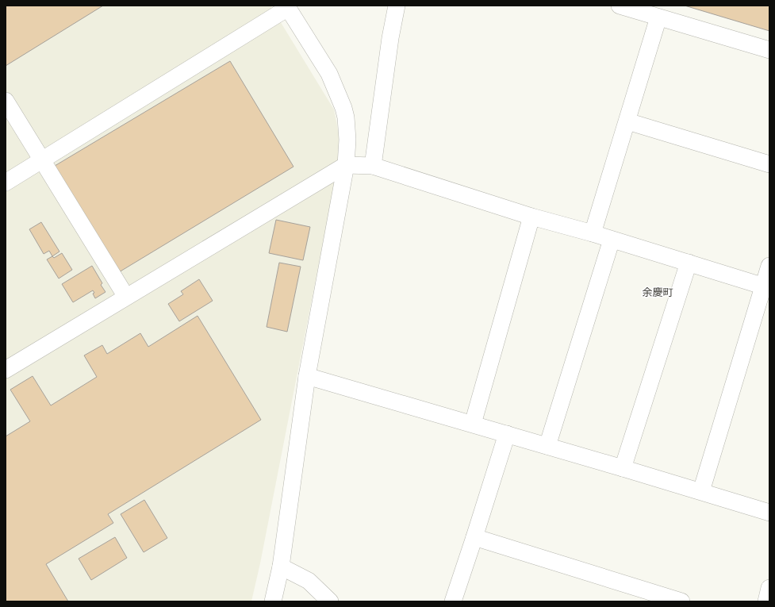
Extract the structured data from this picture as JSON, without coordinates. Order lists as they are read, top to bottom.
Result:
{
  "districts": ["余慶町"]
}
